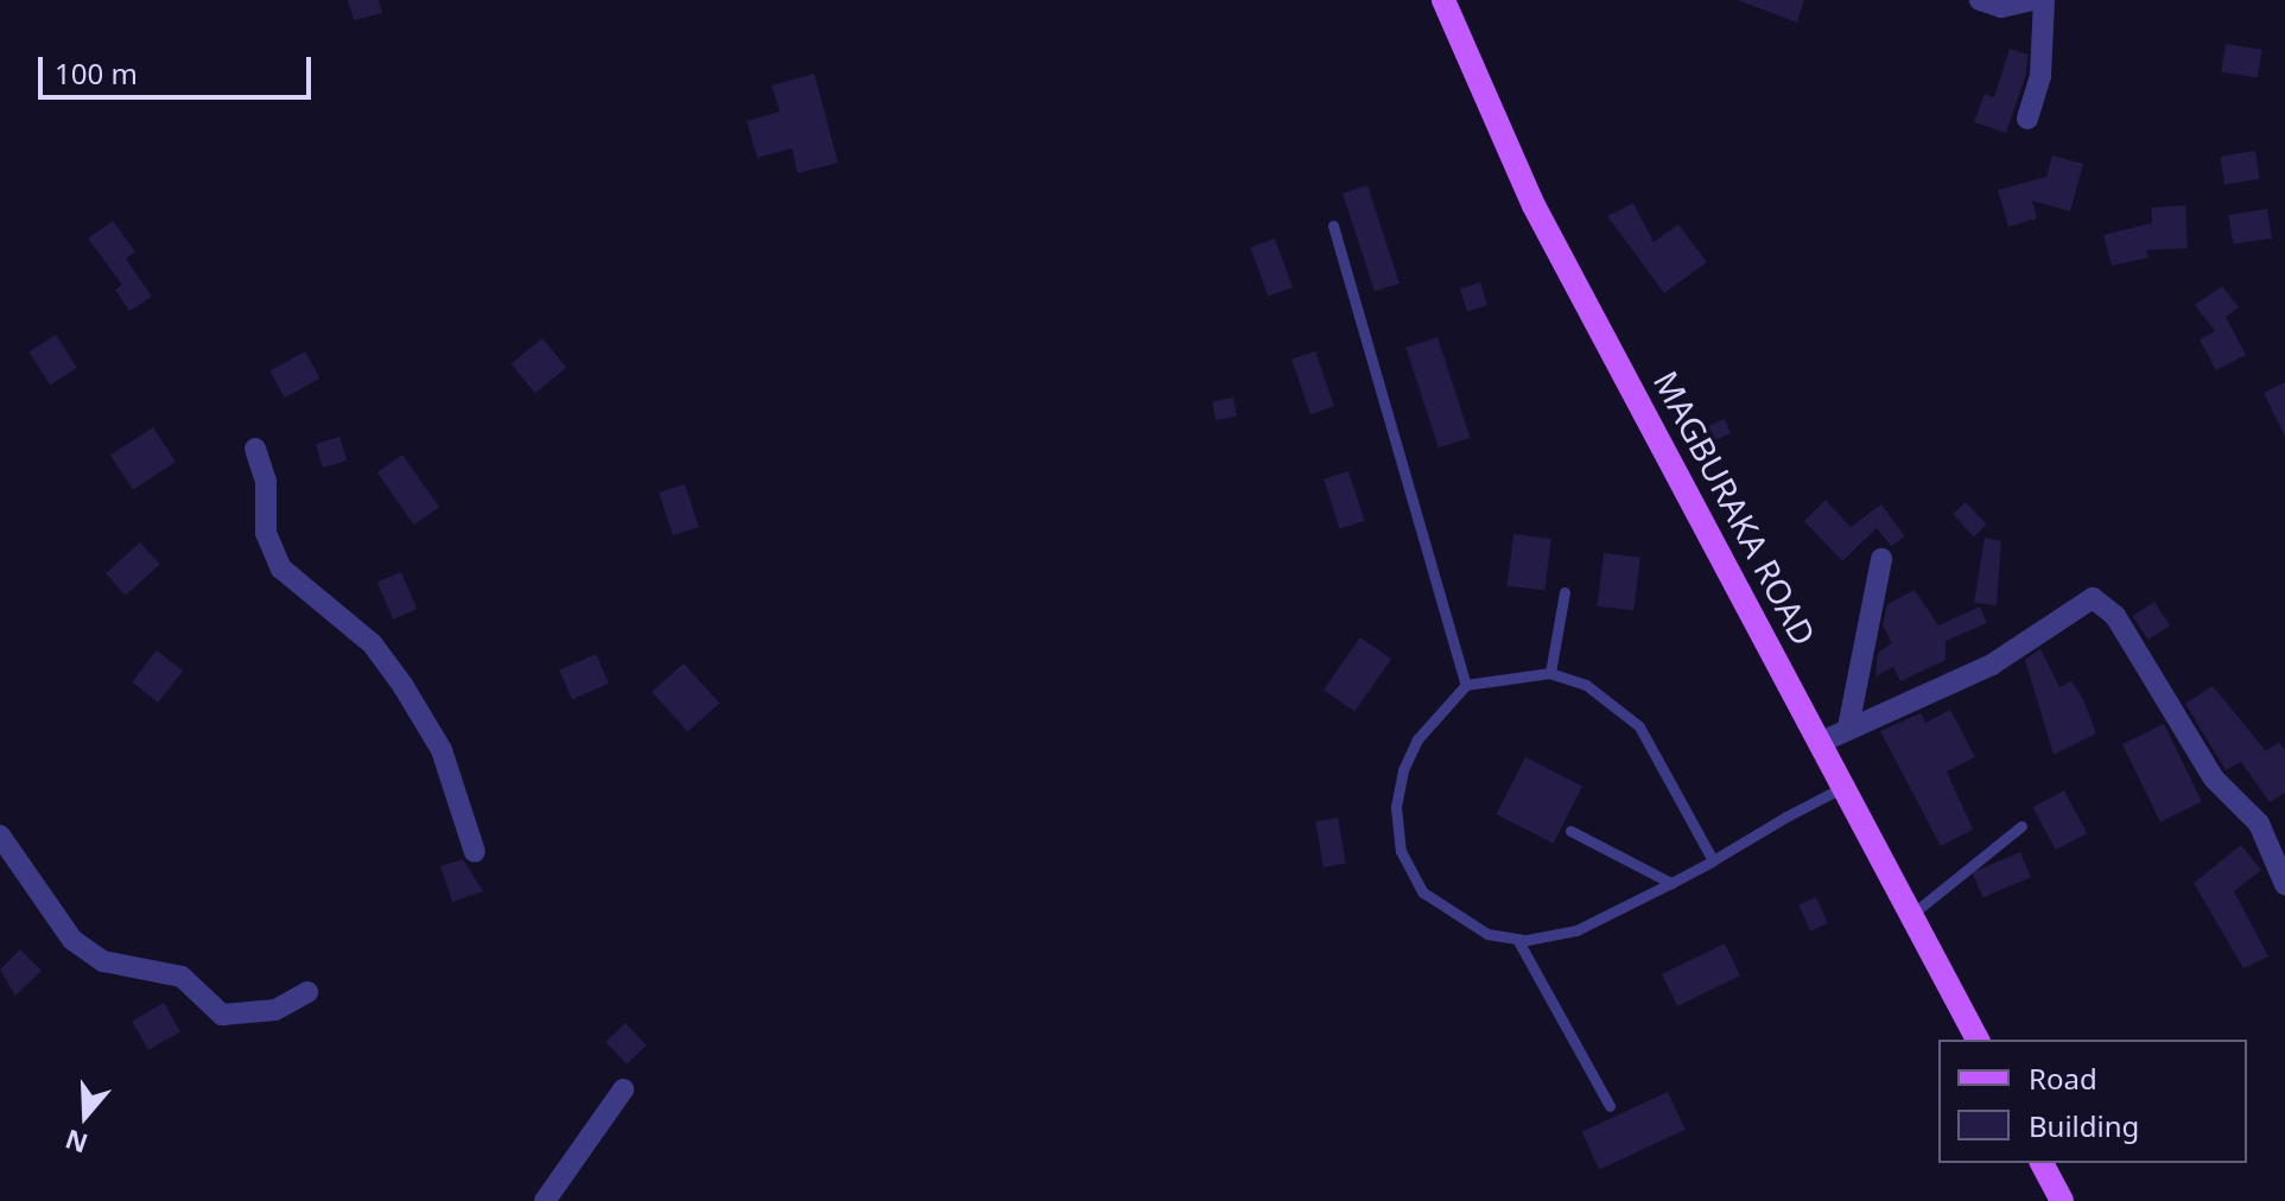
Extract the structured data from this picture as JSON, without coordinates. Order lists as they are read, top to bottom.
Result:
{
  "streets": {
    "main road": ["MAGBURAKA ROAD"]
  },
  "legend": ["Road", "Building"],
  "scale_bar": "100 m",
  "north": "bottom"
}
